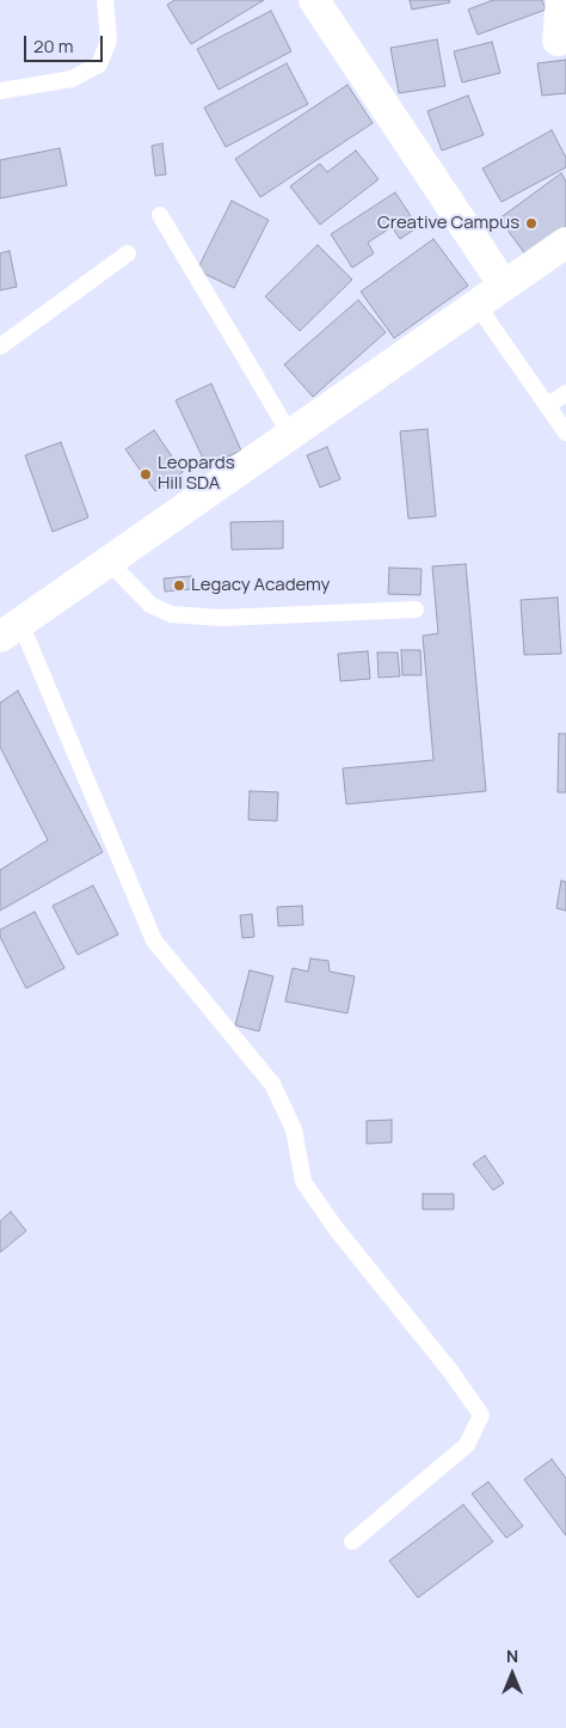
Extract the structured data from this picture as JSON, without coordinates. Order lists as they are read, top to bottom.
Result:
{
  "places": ["Creative Campus", "Leopards Hill SDA", "Legacy Academy"],
  "scale_bar": "20 m",
  "north": "top"
}
